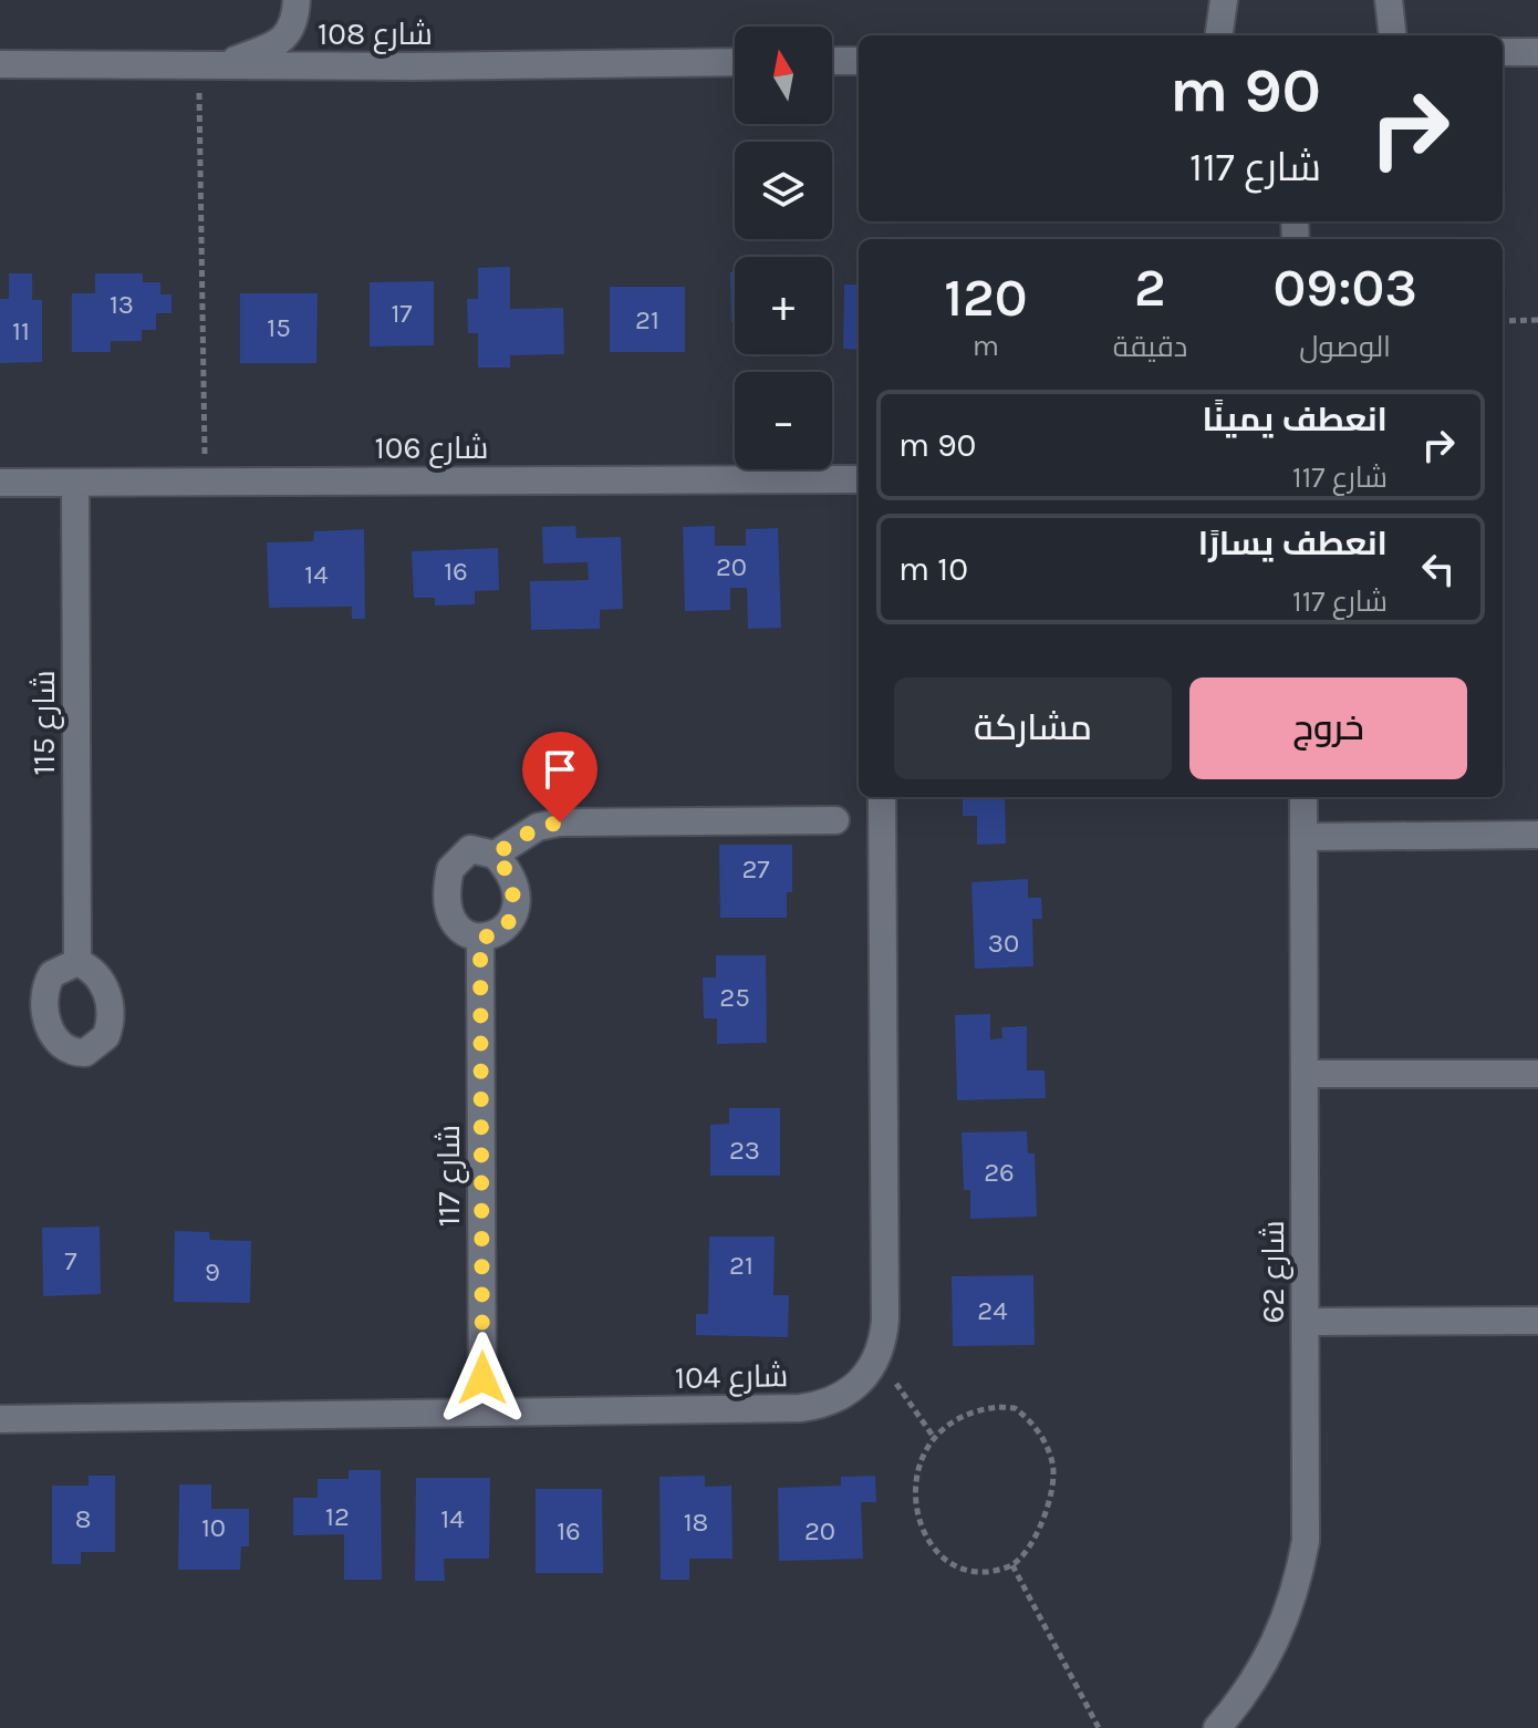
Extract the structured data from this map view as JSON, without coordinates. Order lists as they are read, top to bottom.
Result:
{
  "streets": {
    "street": [
      "شارع 108",
      "شارع 106",
      "شارع 115",
      "شارع 117",
      "شارع 62",
      "شارع 104"
    ]
  },
  "crossings": [
    ["شارع 106", "شارع 115"],
    ["شارع 117", "شارع 104"]
  ],
  "house_numbers": [
    "13",
    "17",
    "21",
    "15",
    "11",
    "20",
    "16",
    "14",
    "27",
    "30",
    "25",
    "23",
    "26",
    "7",
    "21",
    "9",
    "24",
    "12",
    "8",
    "14",
    "18",
    "10",
    "16",
    "20"
  ],
  "north": "top",
  "page": {
    "map_buttons": ["+", "−"],
    "turn": ["90 m", "شارع 117"],
    "eta": [
      "09:03",
      "الوصول",
      "2",
      "دقيقة",
      "120",
      "m"
    ],
    "list": [
      {
        "name": "انعطف يمينًا",
        "note": "شارع 117",
        "value": "90 m"
      },
      {
        "name": "انعطف يسارًا",
        "note": "شارع 117",
        "value": "10 m"
      }
    ],
    "buttons": ["خروج", "مشاركة"]
  }
}
